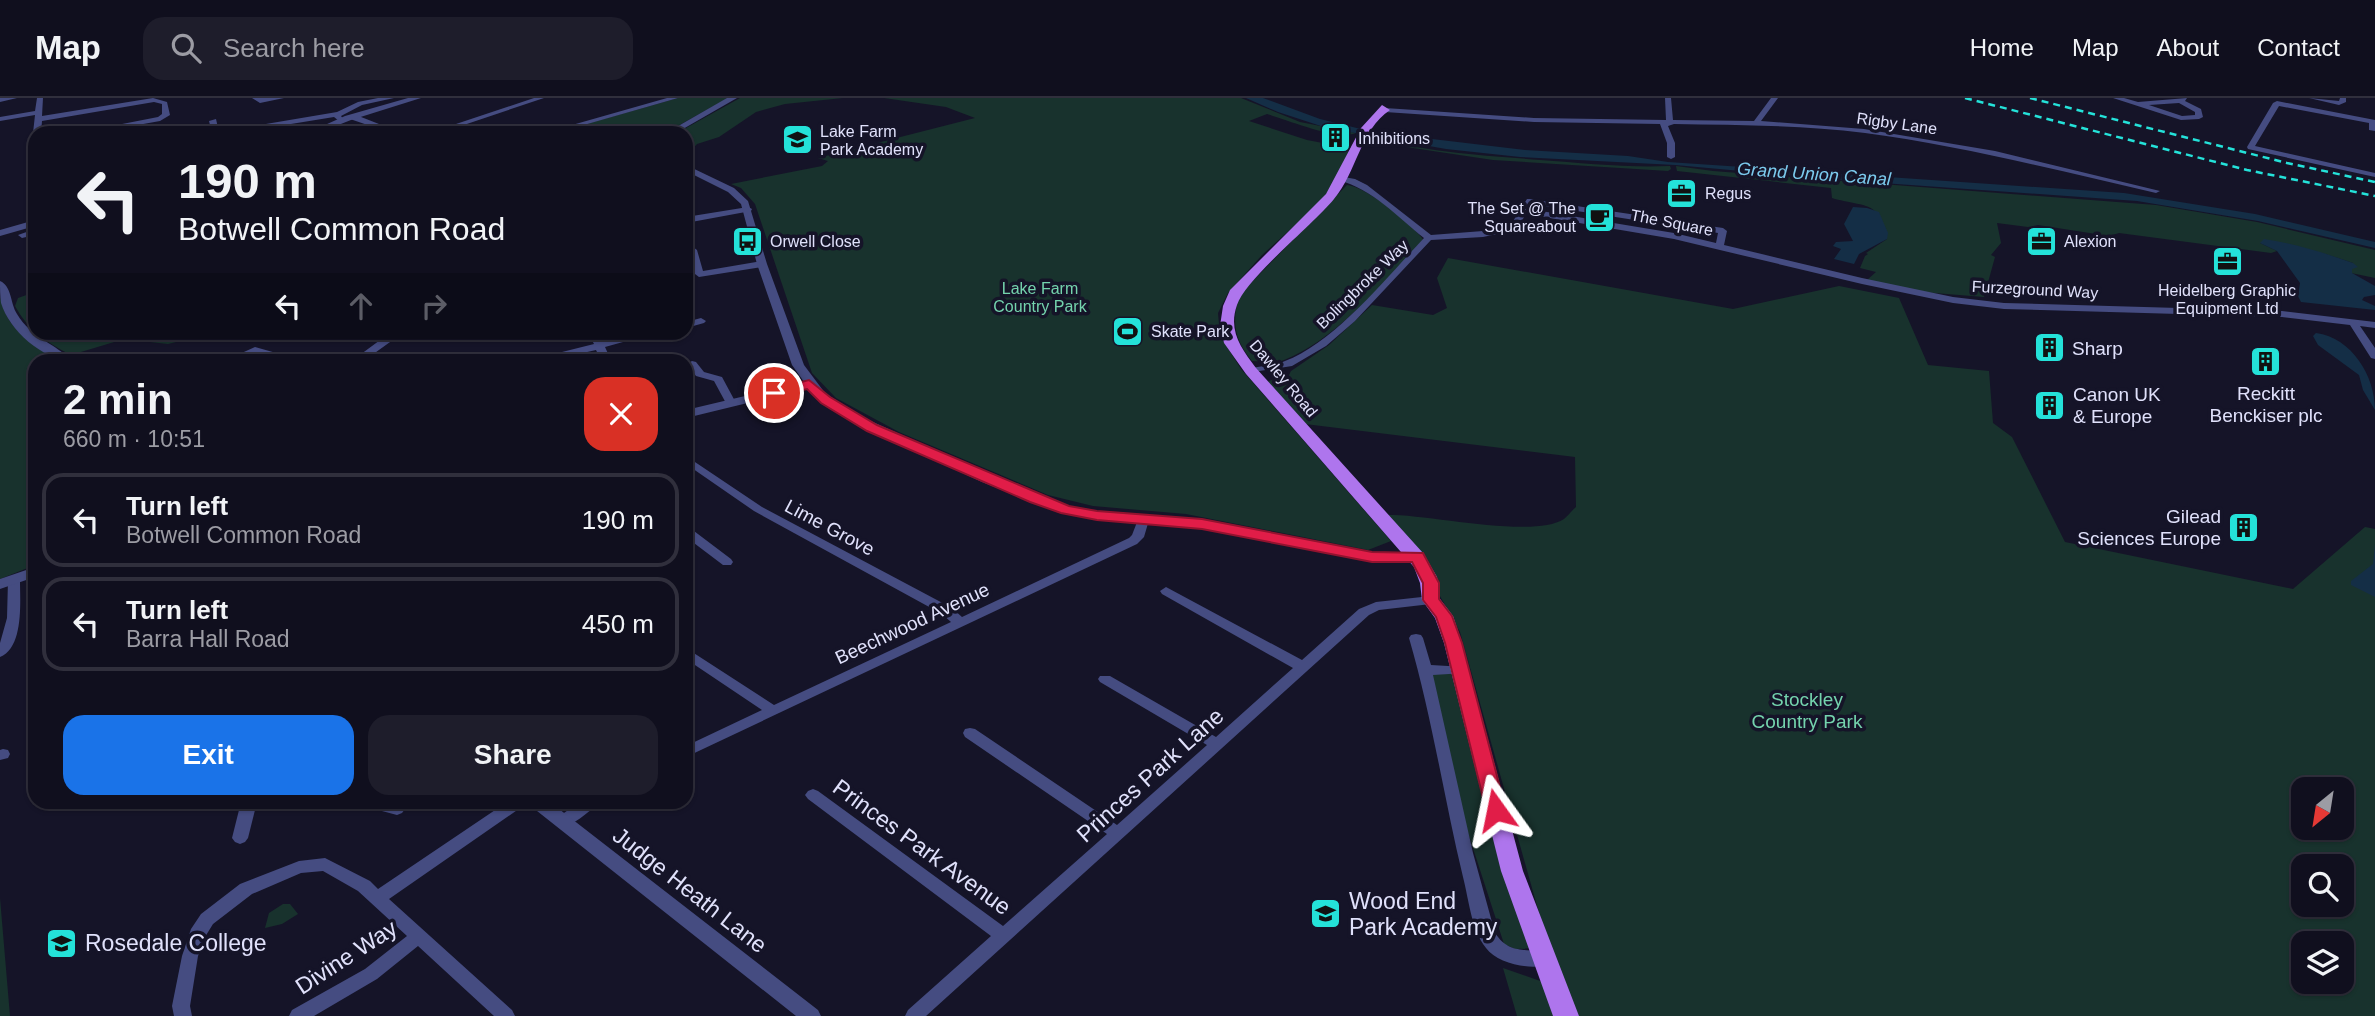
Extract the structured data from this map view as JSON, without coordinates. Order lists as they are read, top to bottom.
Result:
{
  "streets": {
    "main road": ["Dawley Road"],
    "street": [
      "Rigby Lane",
      "The Square",
      "Bolingbroke Way",
      "Furzeground Way",
      "Lime Grove",
      "Beechwood Avenue",
      "Princes Park Lane",
      "Princes Park Avenue",
      "Judge Heath Lane",
      "Divine Way"
    ]
  },
  "crossings": [
    ["Rigby Lane", "Dawley Road"],
    ["The Square", "Bolingbroke Way"],
    ["The Square", "Furzeground Way"],
    ["Bolingbroke Way", "Dawley Road"],
    ["Dawley Road", "Princes Park Lane"],
    ["Lime Grove", "Beechwood Avenue"],
    ["Princes Park Lane", "Princes Park Avenue"]
  ],
  "water": ["Grand Union Canal"],
  "parks": ["Lake Farm Country Park", "Stockley Country Park"],
  "places": {
    "building": [
      "Inhibitions",
      "Sharp",
      "Reckitt Benckiser plc",
      "Canon UK & Europe",
      "Gilead Sciences Europe"
    ],
    "school or university": ["Lake Farm Park Academy", "Wood End Park Academy", "Rosedale College"],
    "office": ["Regus", "Alexion", "Heidelberg Graphic Equipment Ltd"],
    "cafe": ["The Set @ The Squareabout"],
    "bus stop": ["Orwell Close"],
    "sports": ["Skate Park"]
  },
  "north": "bottom left",
  "page": {
    "header": "Map",
    "search": "Search here",
    "nav": [
      "Home",
      "Map",
      "About",
      "Contact"
    ],
    "turn": ["190 m", "Botwell Common Road"],
    "heading": ["2 min", "660 m · 10:51"],
    "list": [
      {
        "name": "Turn left",
        "note": "Botwell Common Road",
        "value": "190 m"
      },
      {
        "name": "Turn left",
        "note": "Barra Hall Road",
        "value": "450 m"
      }
    ],
    "buttons": ["Exit", "Share"]
  }
}
